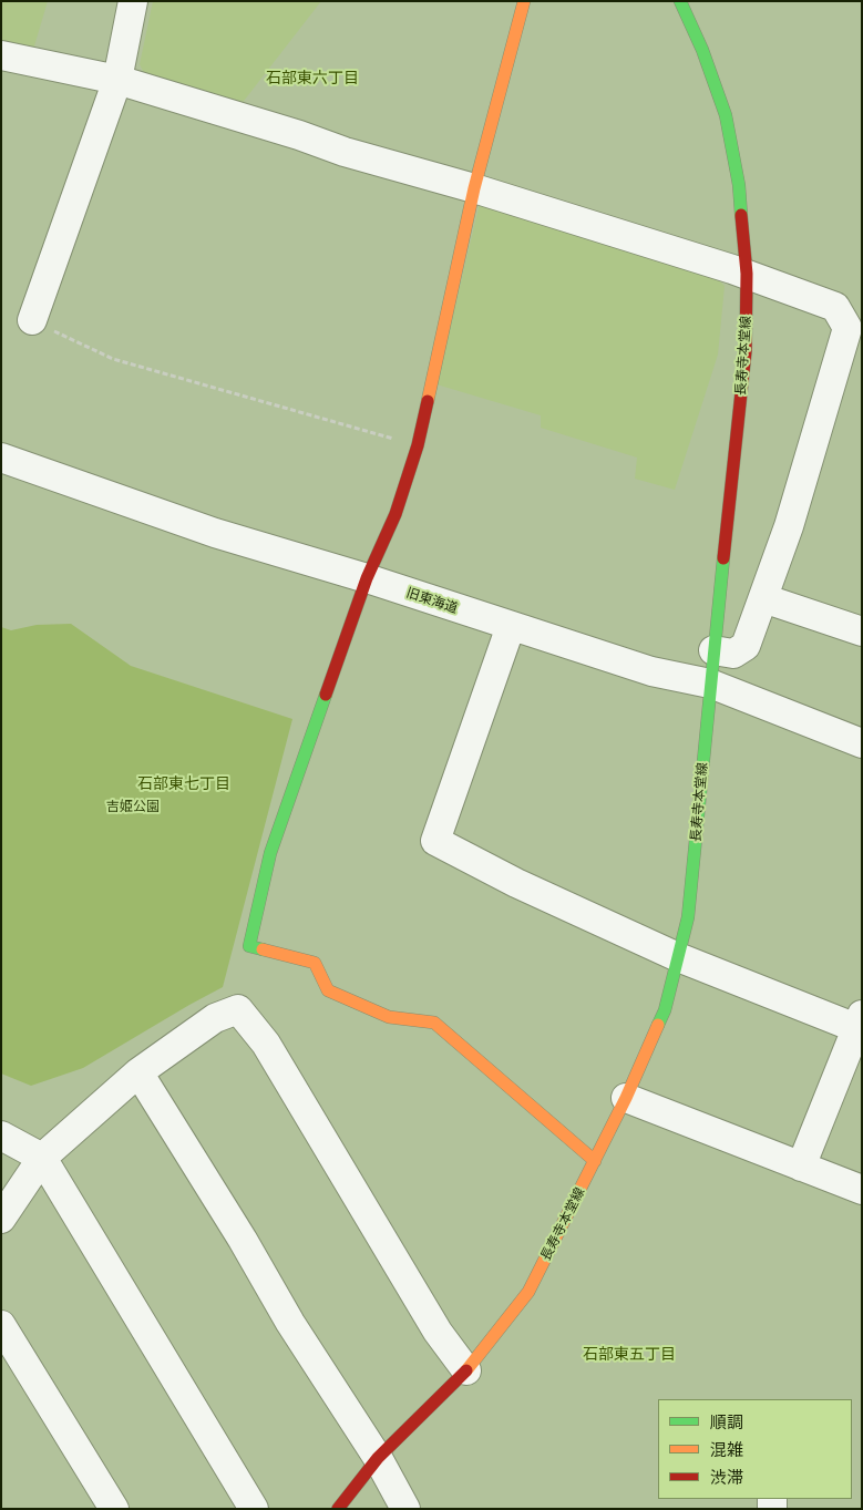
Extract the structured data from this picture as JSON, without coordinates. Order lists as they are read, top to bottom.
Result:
{
  "streets": {
    "main road": ["長寿寺本堂線"],
    "street": ["旧東海道"]
  },
  "crossings": [
    ["長寿寺本堂線", "旧東海道"]
  ],
  "districts": ["石部東六丁目", "石部東七丁目", "石部東五丁目"],
  "parks": ["吉姫公園"],
  "legend": ["順調", "混雑", "渋滞"]
}
